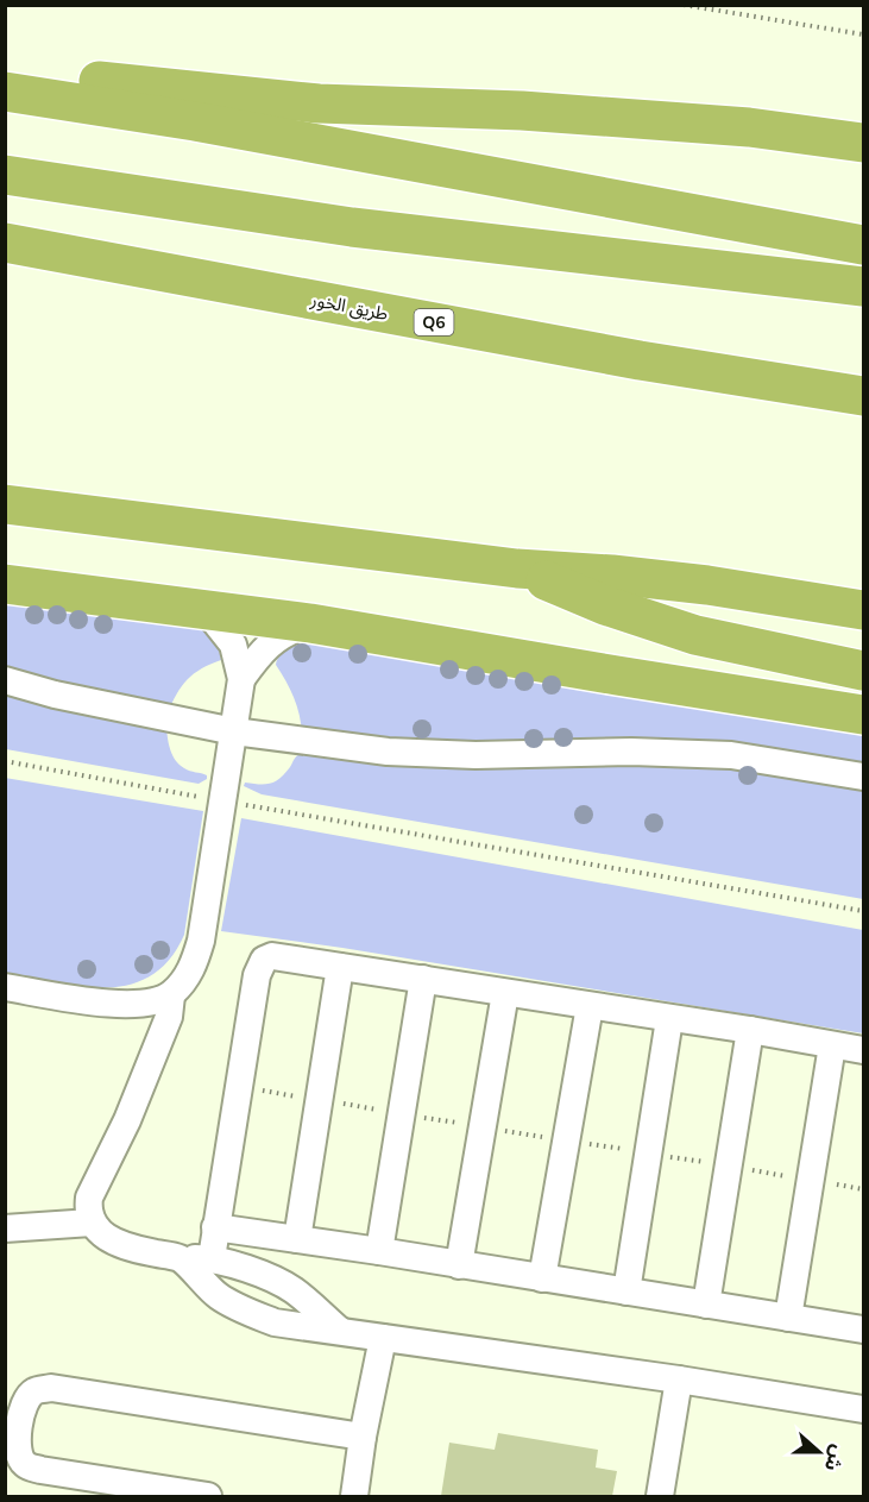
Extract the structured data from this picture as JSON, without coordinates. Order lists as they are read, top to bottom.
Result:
{
  "streets": {
    "highway": ["طريق الخور", "Q6"]
  },
  "north": "right"
}
